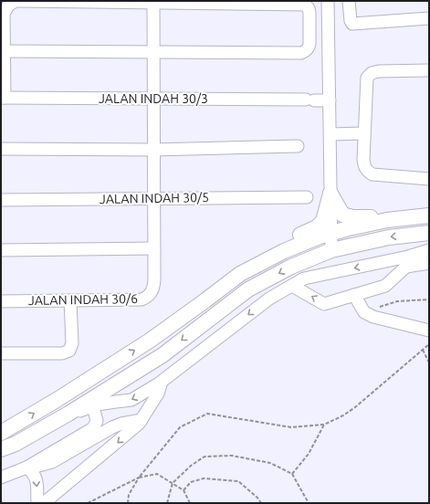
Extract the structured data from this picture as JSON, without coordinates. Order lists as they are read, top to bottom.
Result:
{
  "streets": {
    "street": ["JALAN INDAH 30/3", "JALAN INDAH 30/5", "JALAN INDAH 30/6"]
  }
}
